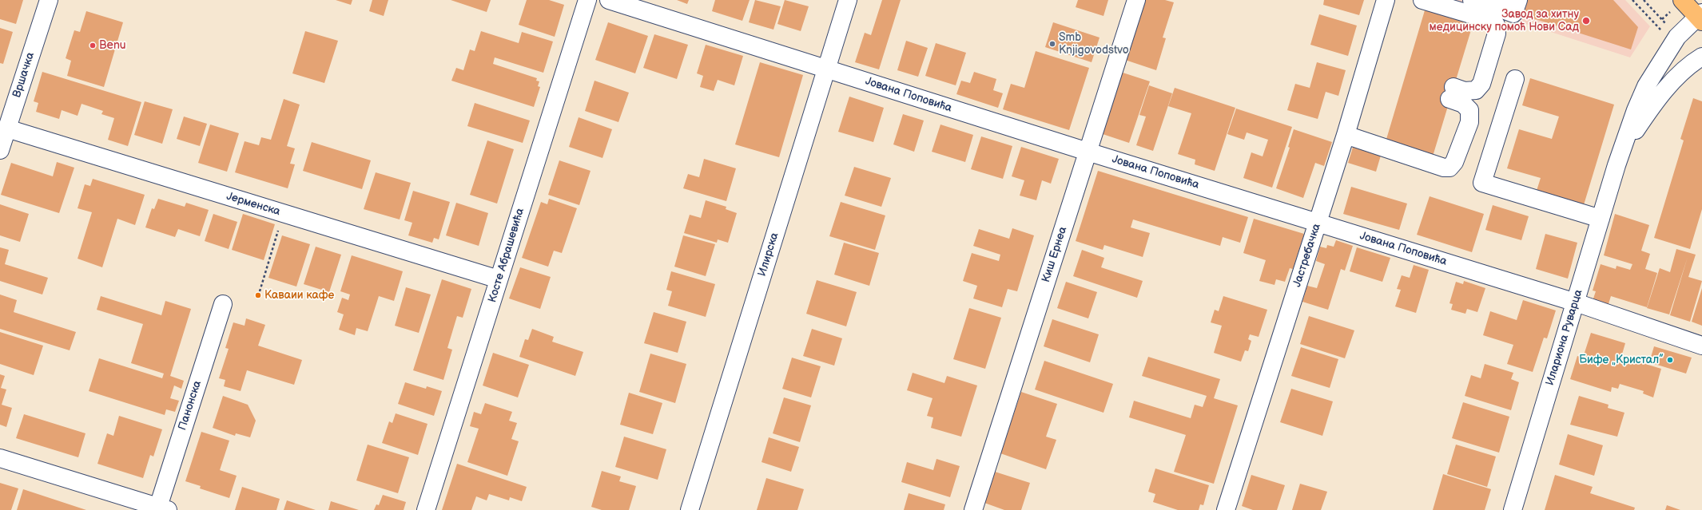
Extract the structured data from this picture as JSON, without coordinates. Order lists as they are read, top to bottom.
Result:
{
  "streets": {
    "street": [
      "Вршачка",
      "Јована Поповића",
      "Јерменска",
      "Илирска",
      "Киш Ернеа",
      "Косте Абрашевића",
      "Јастребачка",
      "Илариона Руварца",
      "Панонска"
    ]
  },
  "crossings": [
    ["Вршачка", "Јерменска"],
    ["Јована Поповића", "Илирска"],
    ["Јована Поповића", "Киш Ернеа"],
    ["Јована Поповића", "Јастребачка"],
    ["Јована Поповића", "Илариона Руварца"],
    ["Јерменска", "Косте Абрашевића"]
  ],
  "places": [
    "Завод за хитну медицинску помоћ Нови Сад",
    "Smb Knjigovodstvo",
    "Benu",
    "Каваии кафе",
    "Бифе „Кристал”"
  ]
}
